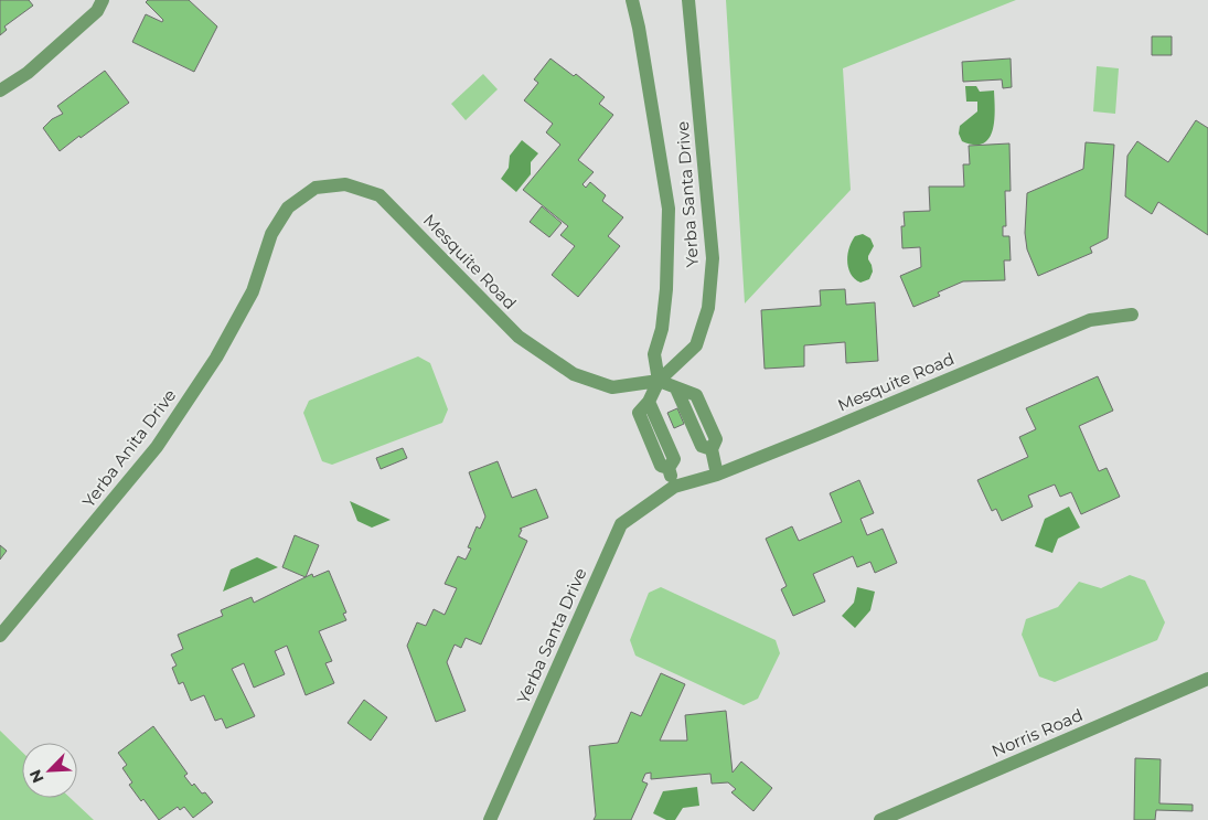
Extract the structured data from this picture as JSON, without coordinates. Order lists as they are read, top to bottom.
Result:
{
  "streets": {
    "street": [
      "Yerba Santa Drive",
      "Mesquite Road",
      "Yerba Anita Drive",
      "Norris Road"
    ]
  },
  "crossings": [
    ["Yerba Santa Drive", "Mesquite Road"],
    ["Mesquite Road", "Yerba Anita Drive"]
  ],
  "north": "bottom left"
}
